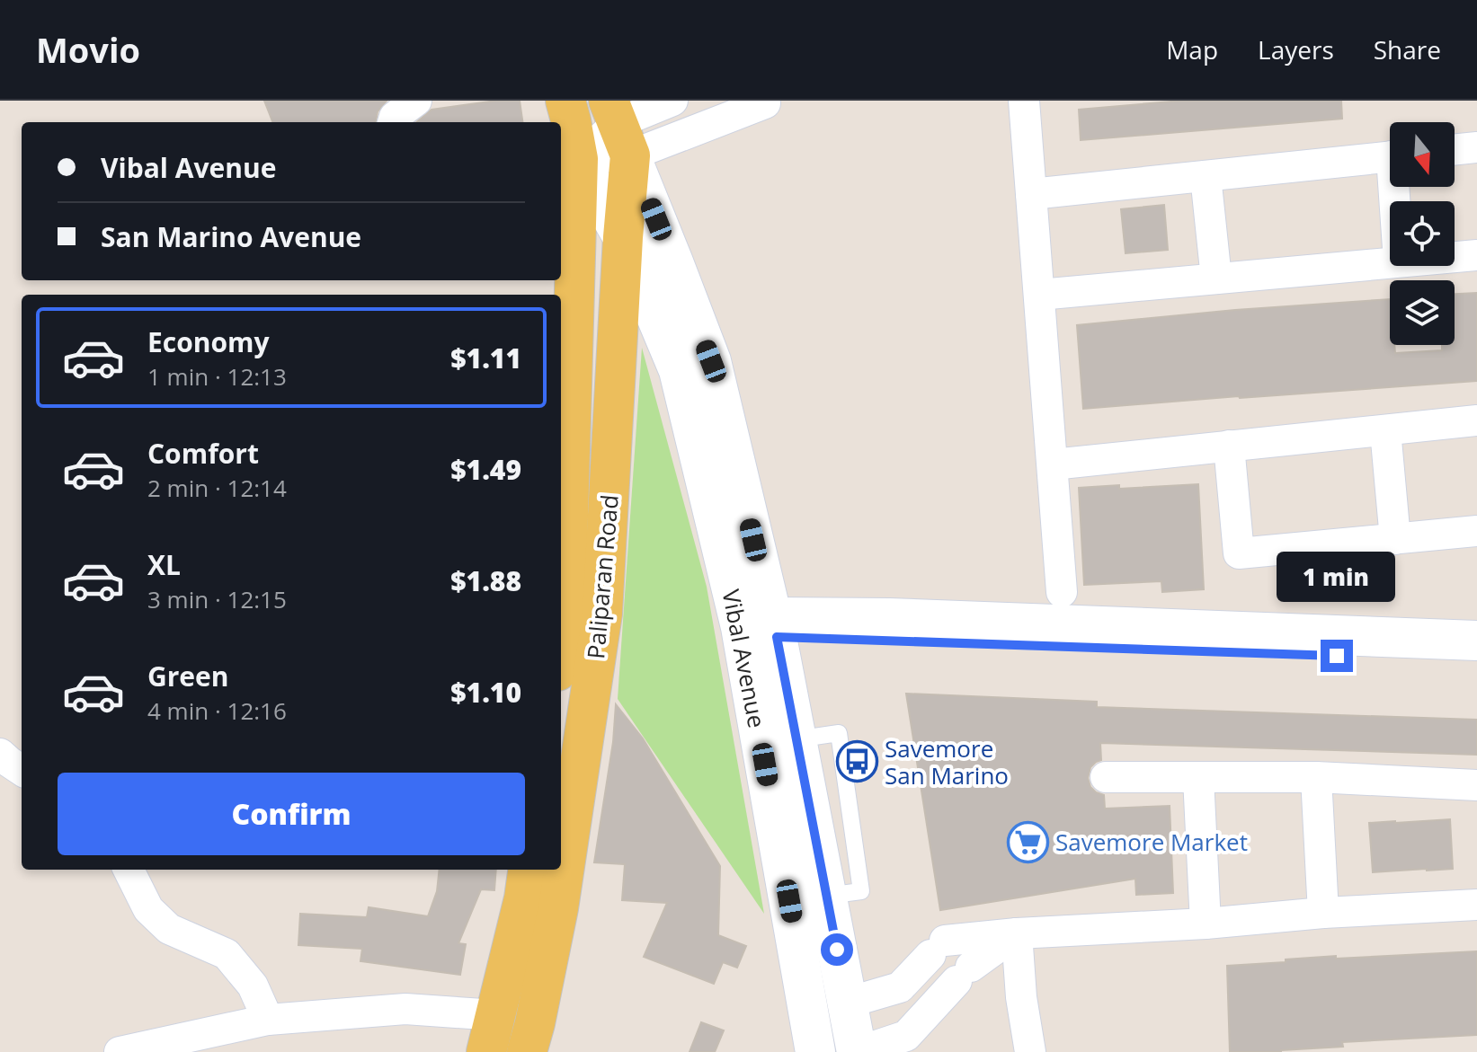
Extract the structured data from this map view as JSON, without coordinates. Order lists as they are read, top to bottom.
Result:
{
  "streets": {
    "main road": ["Paliparan Road", "Vibal Avenue"]
  },
  "crossings": [
    ["Paliparan Road", "Vibal Avenue"]
  ],
  "places": {
    "bus stop": ["Savemore San Marino"],
    "supermarket": ["Savemore Market"]
  },
  "north": "bottom",
  "page": {
    "header": "Movio",
    "nav": ["Map", "Layers", "Share"],
    "banner": ["Vibal Avenue", "San Marino Avenue"],
    "list": [
      {
        "name": "Economy",
        "note": "1 min · 12:13",
        "value": "$1.11"
      },
      {
        "name": "Comfort",
        "note": "2 min · 12:14",
        "value": "$1.49"
      },
      {
        "name": "XL",
        "note": "3 min · 12:15",
        "value": "$1.88"
      },
      {
        "name": "Green",
        "note": "4 min · 12:16",
        "value": "$1.10"
      }
    ],
    "bubble": "1 min",
    "buttons": "Confirm"
  }
}
